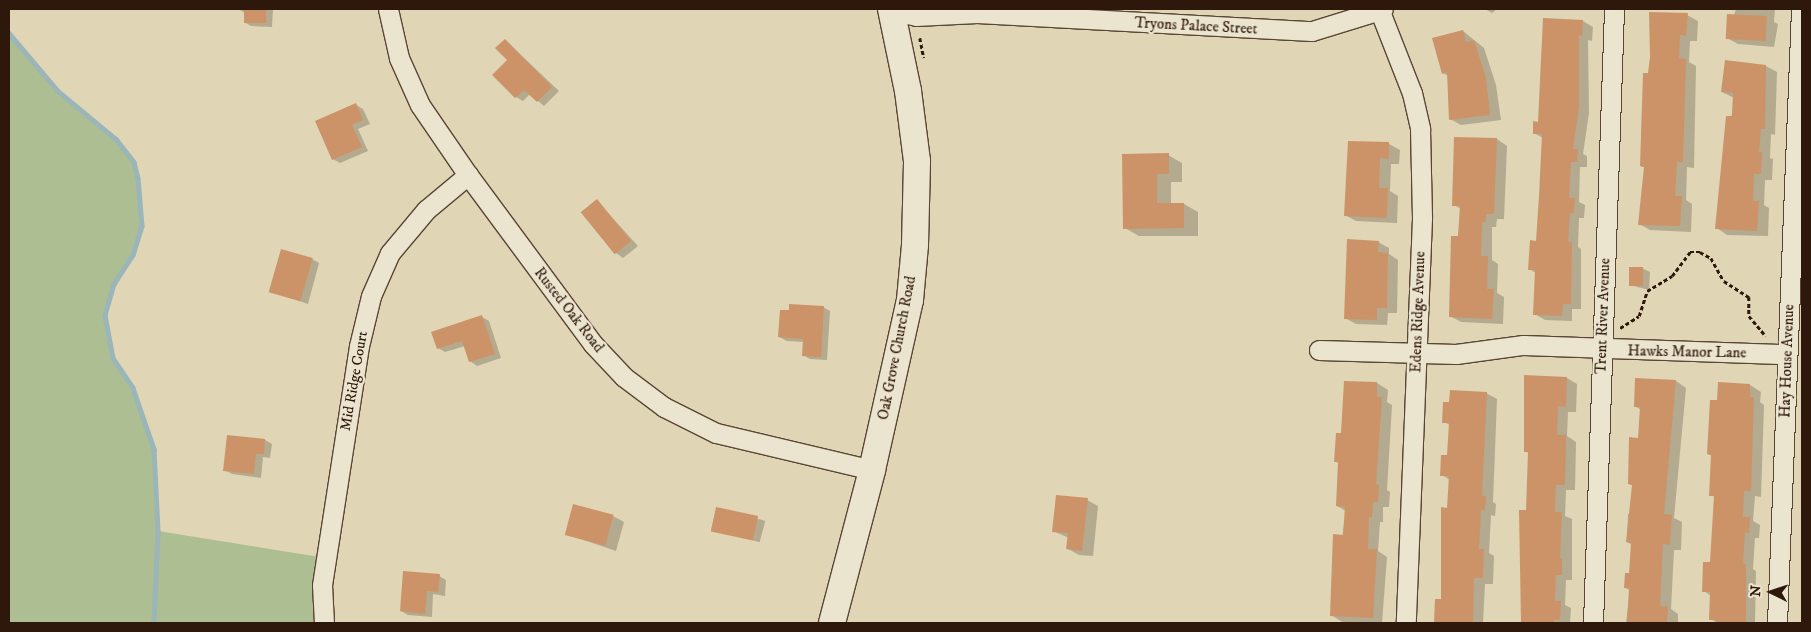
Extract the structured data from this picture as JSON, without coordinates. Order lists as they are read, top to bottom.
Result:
{
  "streets": {
    "main road": ["Oak Grove Church Road"],
    "street": [
      "Tryons Palace Street",
      "Rusted Oak Road",
      "Edens Ridge Avenue",
      "Trent River Avenue",
      "Hawks Manor Lane",
      "Hay House Avenue",
      "Mid Ridge Court"
    ]
  },
  "crossings": [
    ["Tryons Palace Street", "Edens Ridge Avenue"],
    ["Tryons Palace Street", "Oak Grove Church Road"],
    ["Rusted Oak Road", "Oak Grove Church Road"],
    ["Rusted Oak Road", "Mid Ridge Court"],
    ["Edens Ridge Avenue", "Hawks Manor Lane"],
    ["Trent River Avenue", "Hawks Manor Lane"],
    ["Hawks Manor Lane", "Hay House Avenue"]
  ],
  "north": "left"
}
